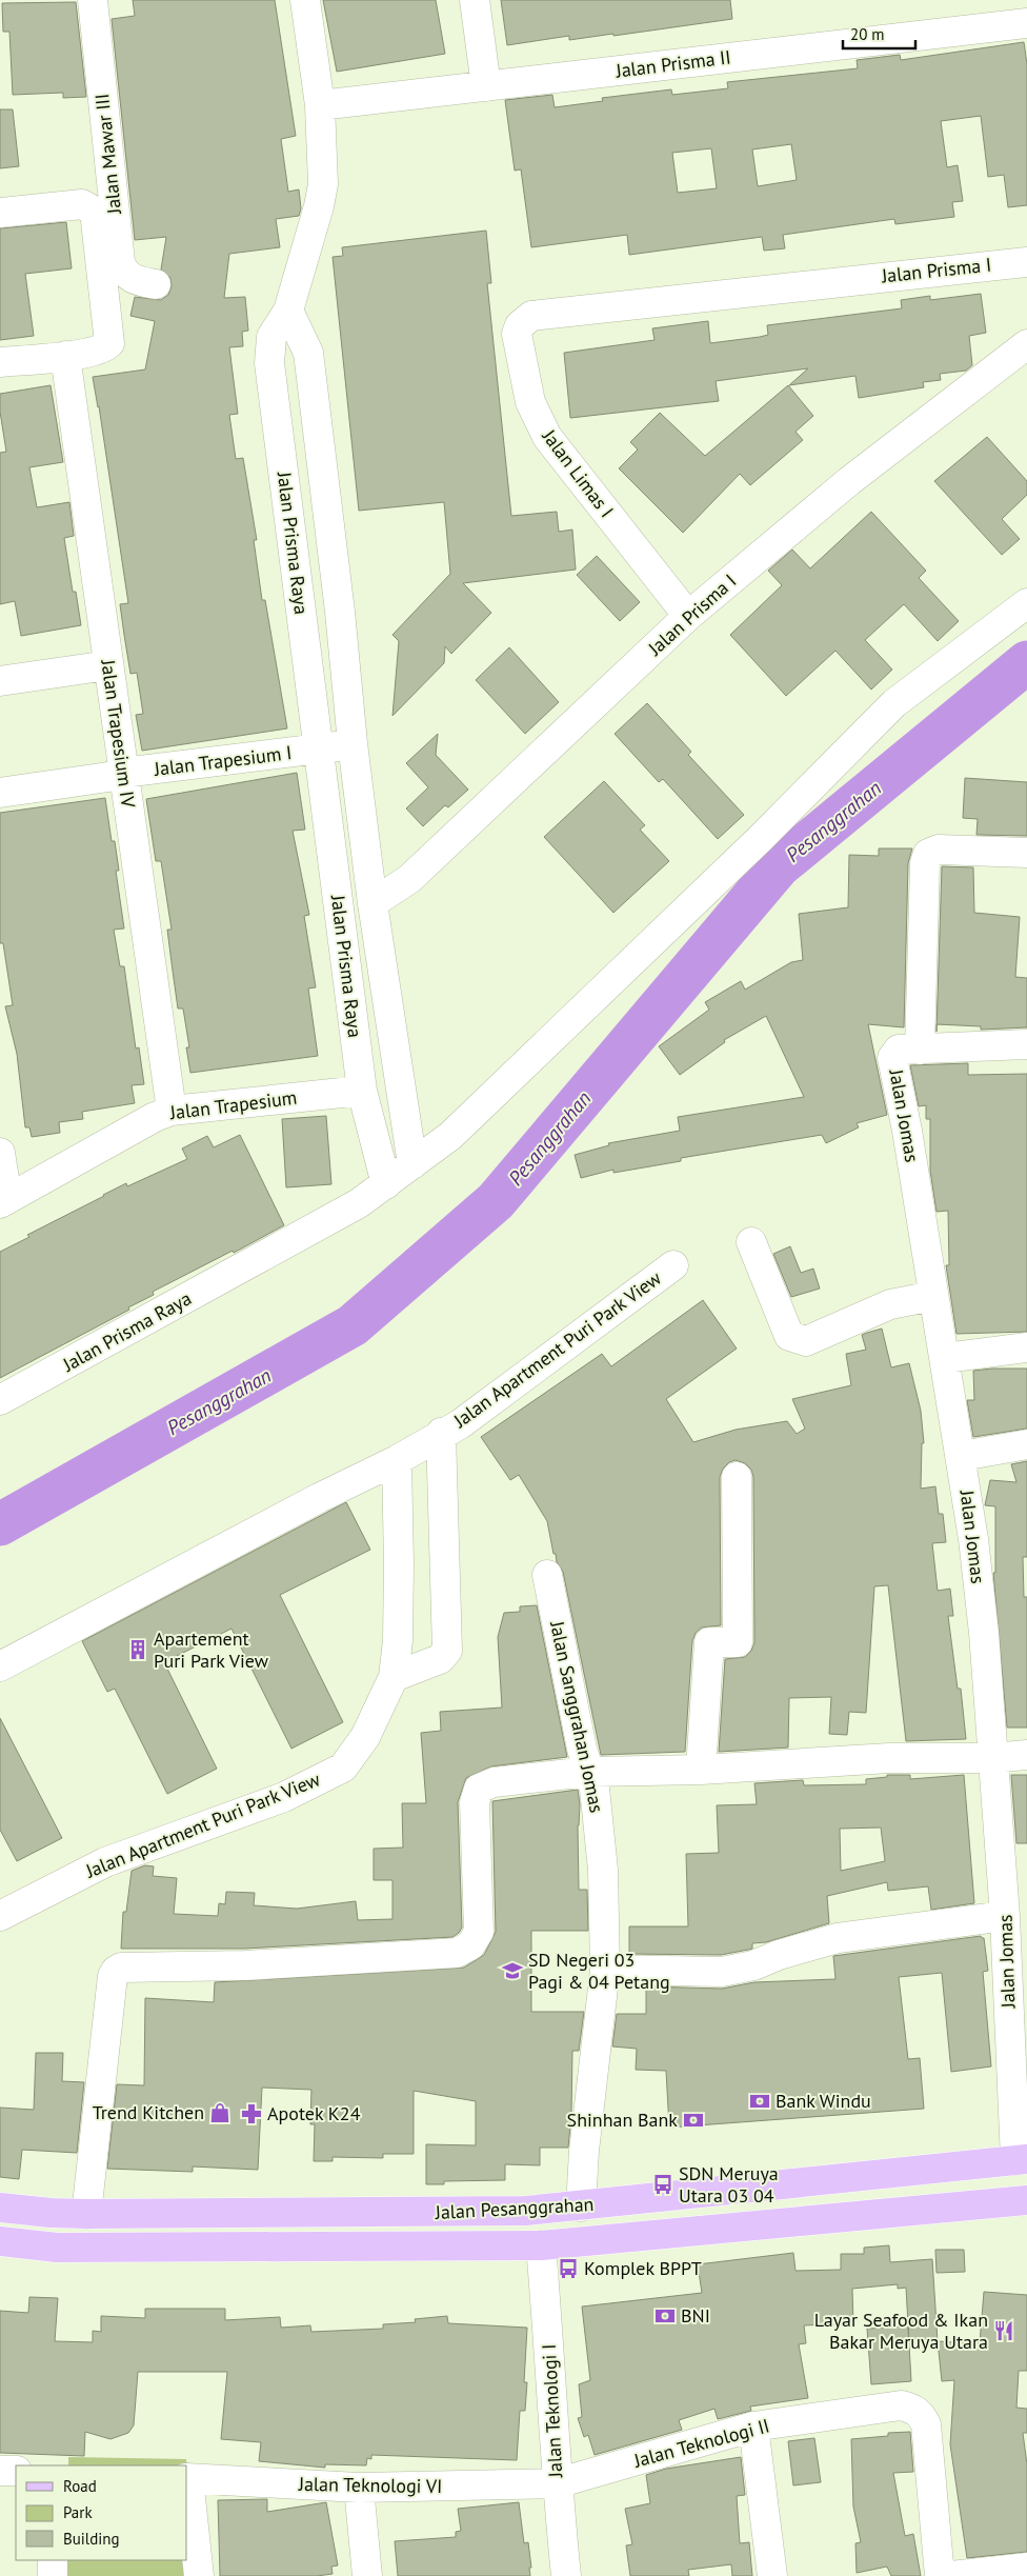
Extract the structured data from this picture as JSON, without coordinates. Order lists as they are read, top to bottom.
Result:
{
  "streets": {
    "main road": ["Jalan Pesanggrahan"],
    "street": [
      "Jalan Prisma II",
      "Jalan Mawar III",
      "Jalan Prisma I",
      "Jalan Limas I",
      "Jalan Prisma Raya",
      "Jalan Trapesium IV",
      "Jalan Trapesium I",
      "Jalan Trapesium",
      "Jalan Jomas",
      "Jalan Apartment Puri Park View",
      "Jalan Sanggrahan Jomas",
      "Jalan Teknologi I",
      "Jalan Teknologi II",
      "Jalan Teknologi VI"
    ]
  },
  "crossings": [
    ["Jalan Prisma II", "Jalan Prisma Raya"],
    ["Jalan Mawar III", "Jalan Trapesium IV"],
    ["Jalan Prisma I", "Jalan Limas I"],
    ["Jalan Prisma I", "Jalan Prisma Raya"],
    ["Jalan Prisma Raya", "Jalan Trapesium I"],
    ["Jalan Prisma Raya", "Jalan Trapesium"],
    ["Jalan Trapesium IV", "Jalan Trapesium I"],
    ["Jalan Trapesium IV", "Jalan Trapesium"],
    ["Jalan Jomas", "Jalan Pesanggrahan"],
    ["Jalan Sanggrahan Jomas", "Jalan Pesanggrahan"],
    ["Jalan Pesanggrahan", "Jalan Teknologi I"],
    ["Jalan Teknologi I", "Jalan Teknologi II"],
    ["Jalan Teknologi I", "Jalan Teknologi VI"],
    ["Jalan Teknologi II", "Jalan Teknologi VI"]
  ],
  "water": ["Pesanggrahan"],
  "places": {
    "building": ["Apartement Puri Park View"],
    "school or university": ["SD Negeri 03 Pagi & 04 Petang"],
    "bank": ["Bank Windu", "Shinhan Bank", "BNI"],
    "shop": ["Trend Kitchen"],
    "pharmacy": ["Apotek K24"],
    "bus stop": ["SDN Meruya Utara 03 04", "Komplek BPPT"],
    "restaurant": ["Layar Seafood & Ikan Bakar Meruya Utara"]
  },
  "legend": ["Road", "Park", "Building"],
  "scale_bar": "20 m"
}
